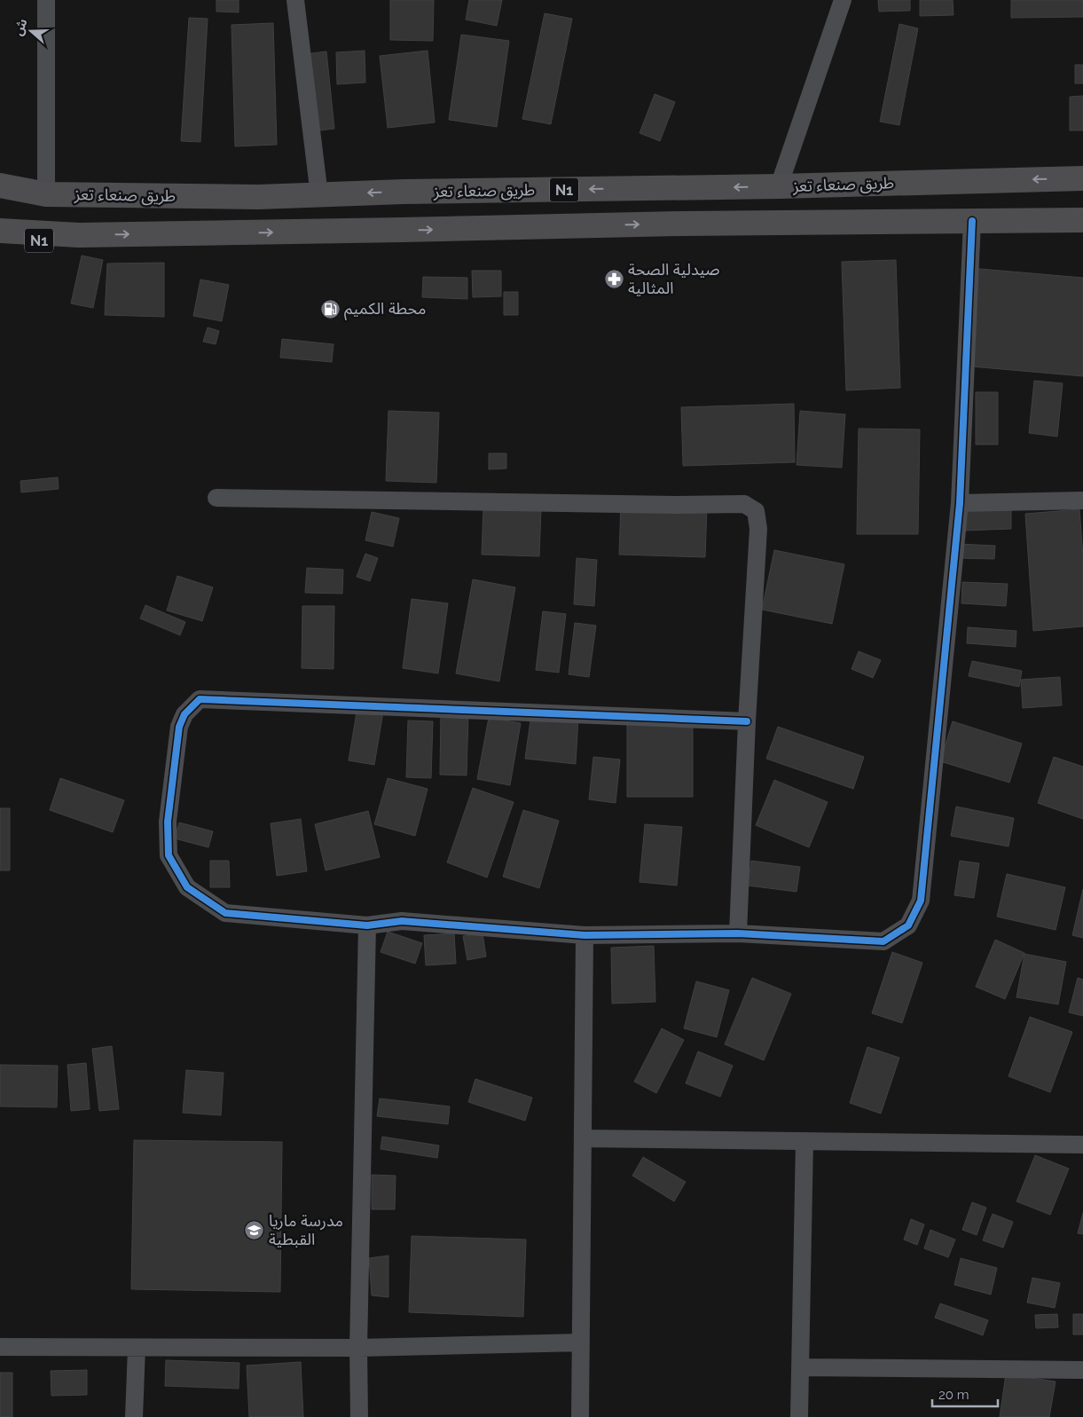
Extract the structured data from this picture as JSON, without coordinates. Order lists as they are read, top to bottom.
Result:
{
  "streets": {
    "highway": ["طريق صنعاء تعز", "N1"]
  },
  "places": {
    "pharmacy": ["صيدلية الصحة المثالية"],
    "fuel station": ["محطة الكميم"],
    "school or university": ["مدرسة ماريا القبطية"]
  },
  "scale_bar": "20 m",
  "north": "left"
}
